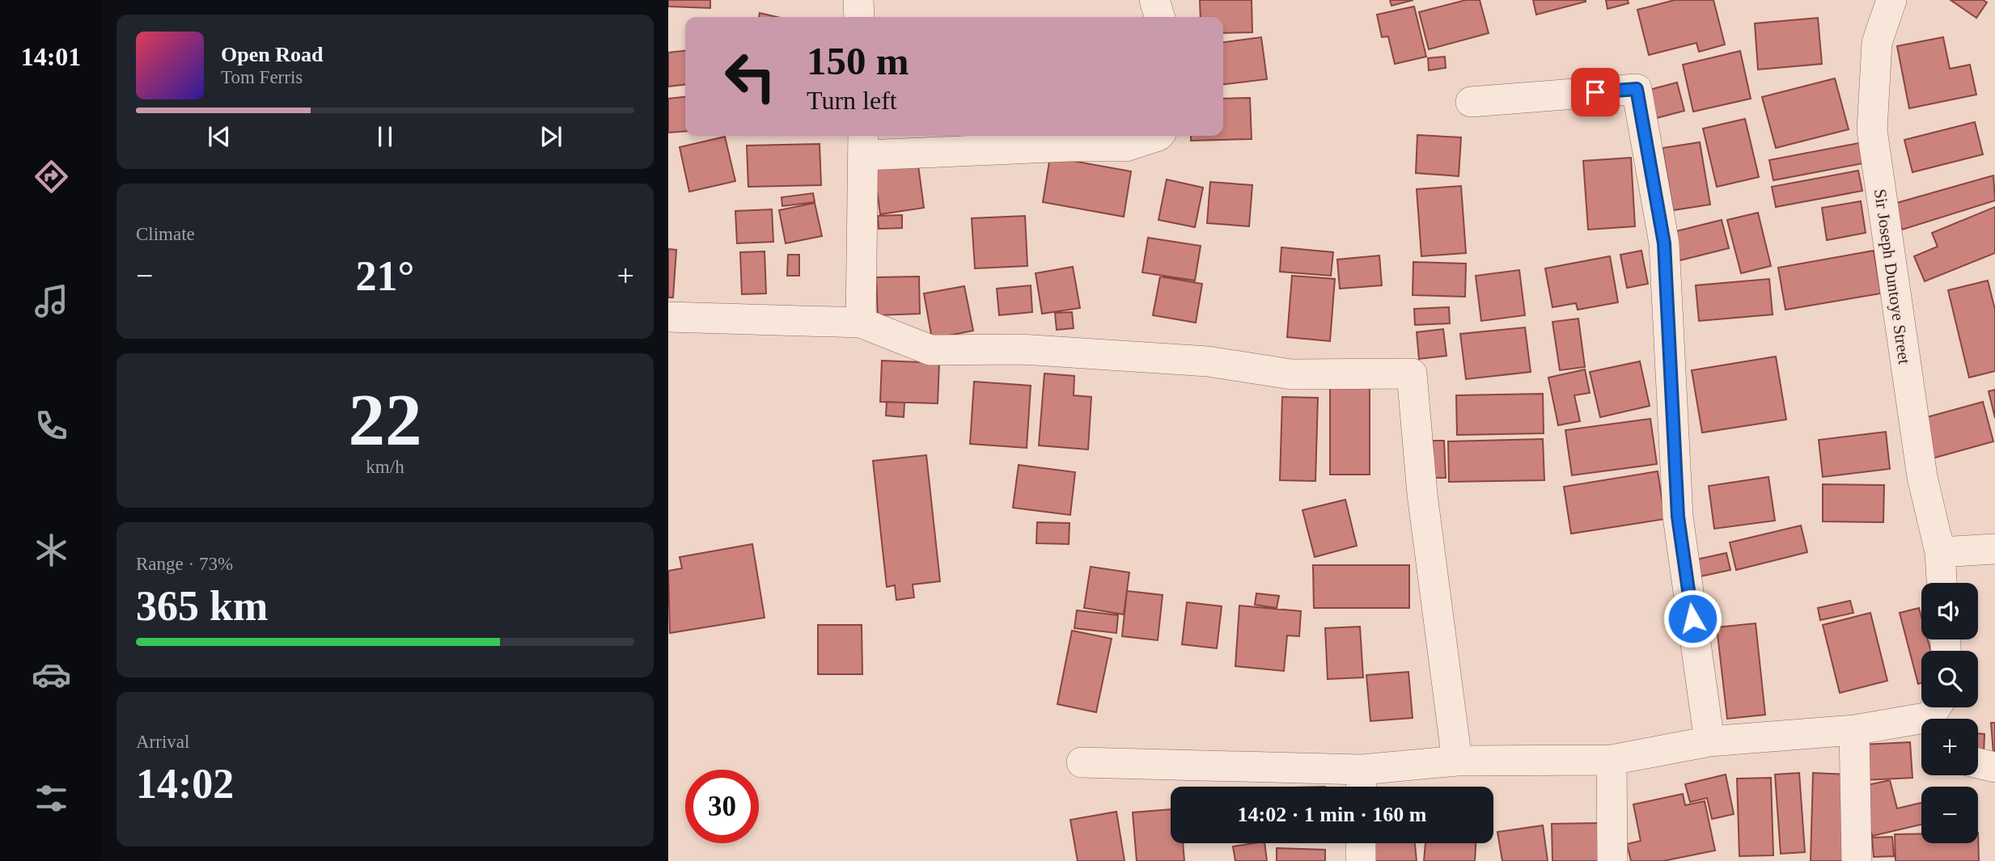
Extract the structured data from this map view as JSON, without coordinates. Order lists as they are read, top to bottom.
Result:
{
  "streets": {
    "street": ["Sir Joseph Duntoye Street"]
  },
  "page": {
    "tabs": "14:01",
    "turn": ["150 m", "Turn left"],
    "song": ["Open Road", "Tom Ferris"],
    "tile": [
      "Climate",
      ["22", "km/h"],
      ["Range · 73%", "365 km"],
      ["Arrival", "14:02"]
    ],
    "heat": ["−", "21°", "+"],
    "map_buttons": ["+", "−"],
    "limit": "30",
    "trip": "14:02 · 1 min · 160 m"
  }
}
